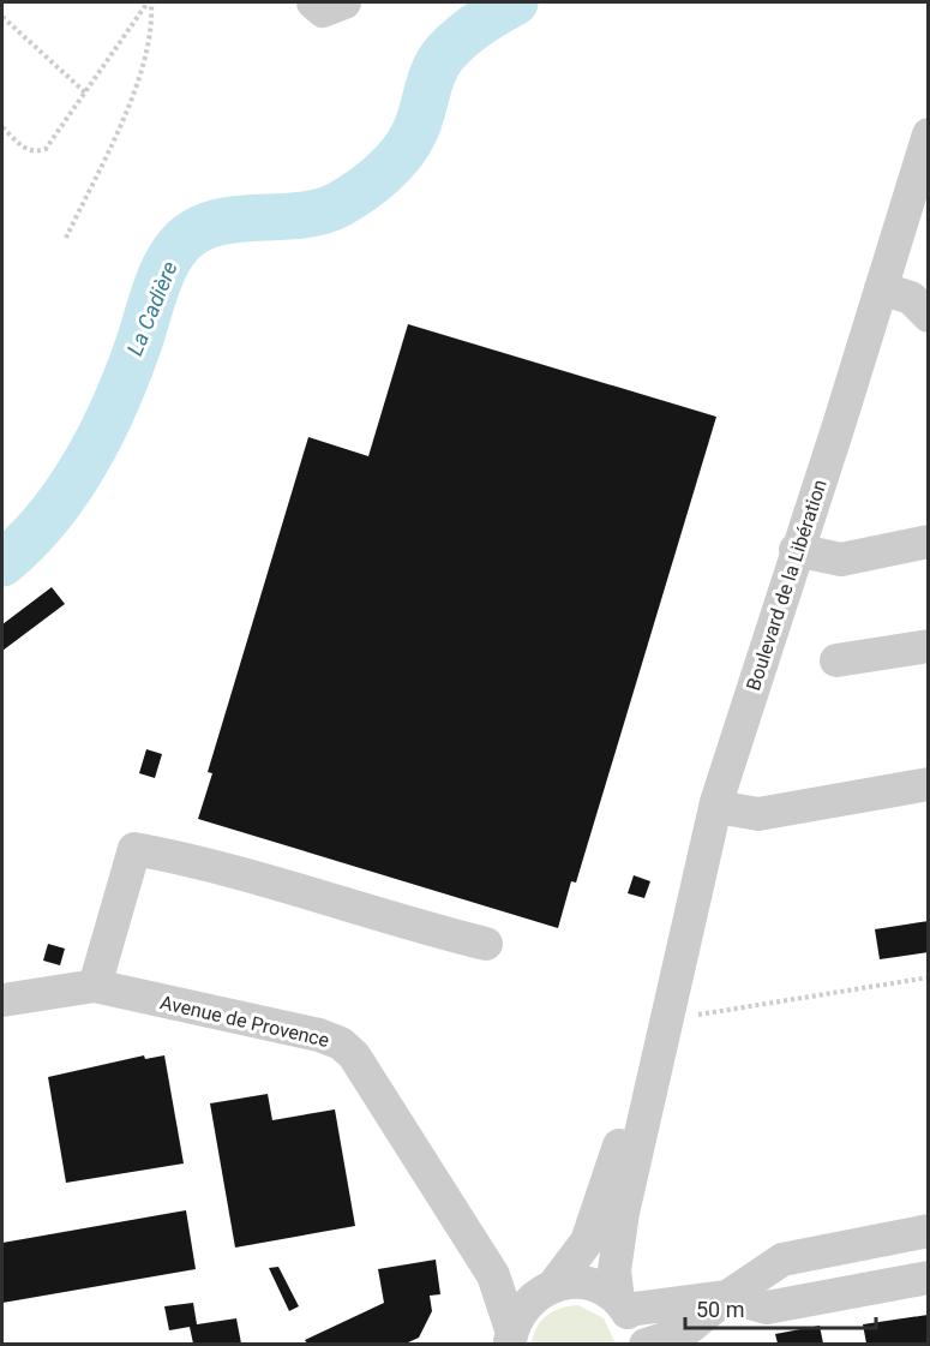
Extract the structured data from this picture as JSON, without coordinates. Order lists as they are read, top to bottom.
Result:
{
  "streets": {
    "street": ["Boulevard de la Libération", "Avenue de Provence"]
  },
  "crossings": [
    ["Boulevard de la Libération", "Avenue de Provence"]
  ],
  "water": ["La Cadière"],
  "scale_bar": "50 m"
}
